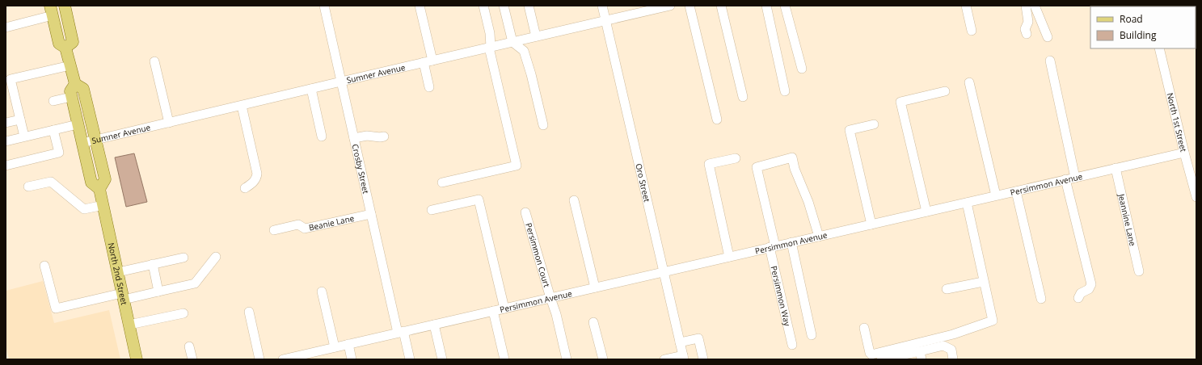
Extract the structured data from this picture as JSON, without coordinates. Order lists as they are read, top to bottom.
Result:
{
  "streets": {
    "main road": ["North 2nd Street"],
    "street": [
      "Sumner Avenue",
      "North 1st Street",
      "Crosby Street",
      "Oro Street",
      "Persimmon Avenue",
      "Jeannine Lane",
      "Beanie Lane",
      "Persimmon Court",
      "Persimmon Way"
    ]
  },
  "crossings": [
    ["Sumner Avenue", "Crosby Street"],
    ["Sumner Avenue", "Oro Street"],
    ["Sumner Avenue", "North 2nd Street"],
    ["North 1st Street", "Persimmon Avenue"],
    ["Crosby Street", "Persimmon Avenue"],
    ["Crosby Street", "Beanie Lane"],
    ["Oro Street", "Persimmon Avenue"],
    ["Persimmon Avenue", "Jeannine Lane"],
    ["Persimmon Avenue", "Persimmon Court"],
    ["Persimmon Avenue", "Persimmon Way"]
  ],
  "legend": ["Road", "Building"]
}
